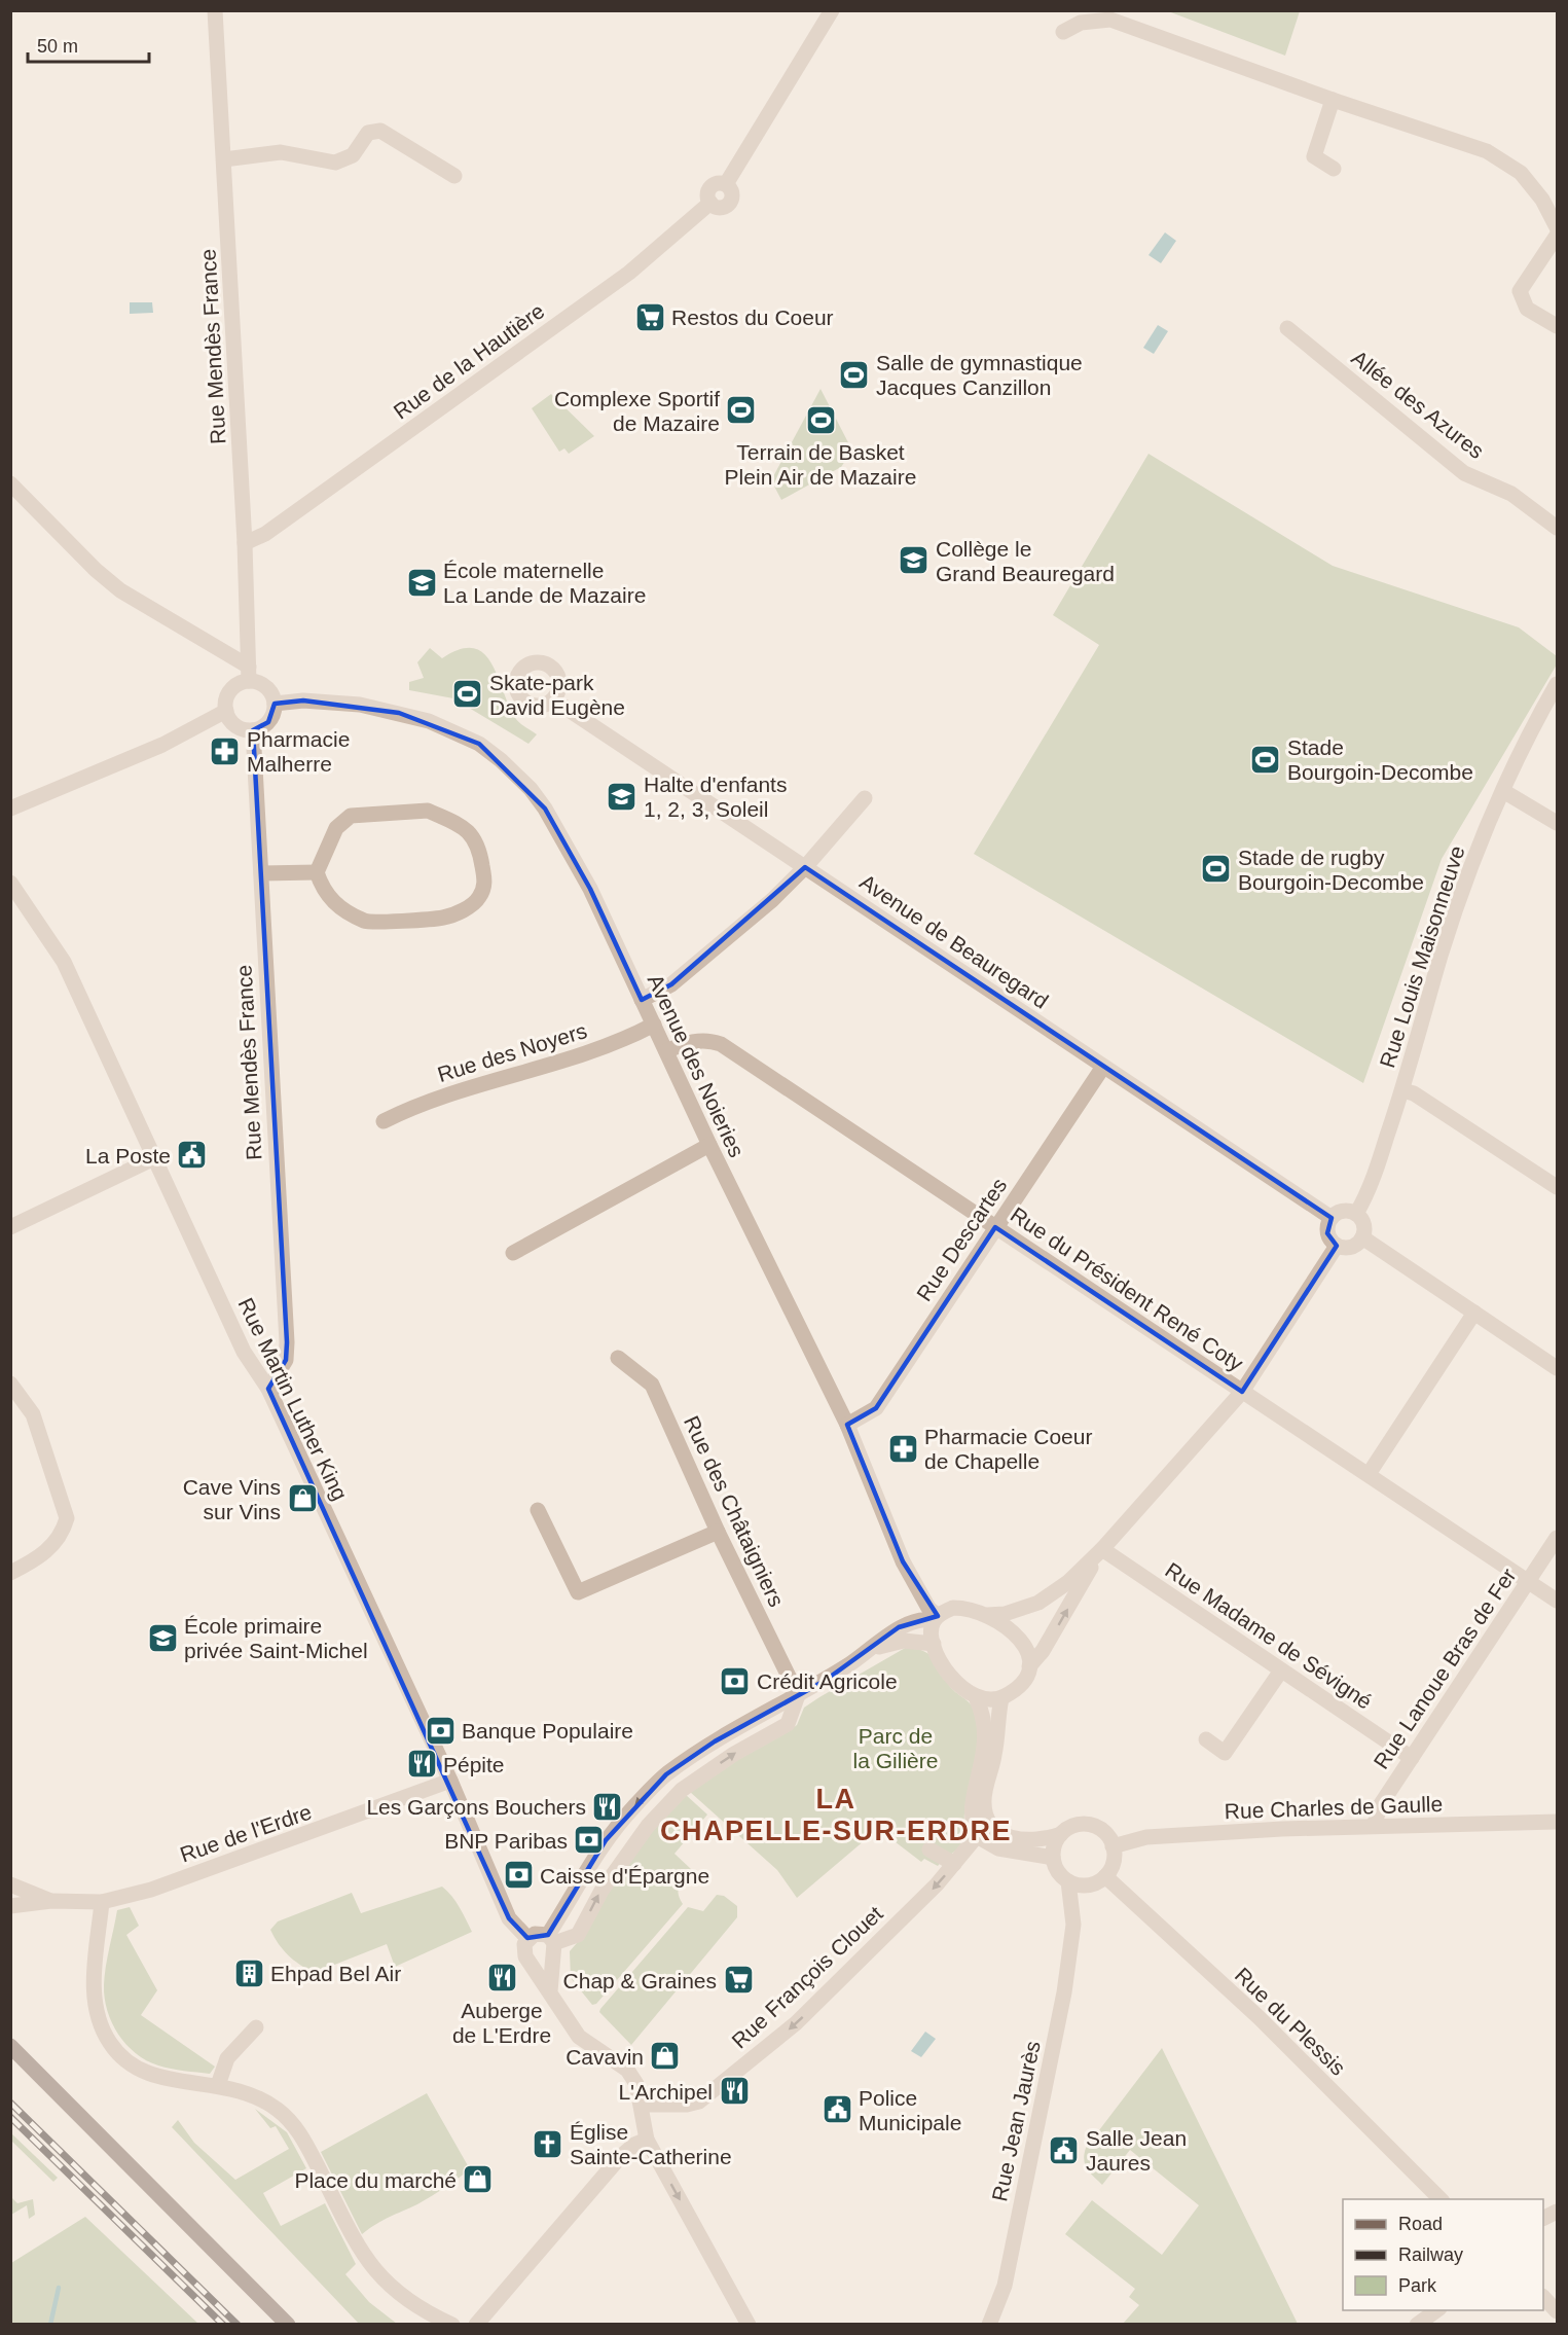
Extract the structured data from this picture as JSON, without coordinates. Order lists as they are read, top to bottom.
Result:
{
  "streets": {
    "street": [
      "Rue Mendès France",
      "Rue de la Hautière",
      "Allée des Azures",
      "Avenue de Beauregard",
      "Rue Louis Maisonneuve",
      "Rue des Noyers",
      "Avenue des Noieries",
      "Rue Descartes",
      "Rue du Président René Coty",
      "Rue Martin Luther King",
      "Rue des Châtaigniers",
      "Rue Madame de Sévigné",
      "Rue Lanoue Bras de Fer",
      "Rue Charles de Gaulle",
      "Rue de l'Erdre",
      "Rue François Clouet",
      "Rue du Plessis",
      "Rue Jean Jaurès"
    ]
  },
  "crossings": [
    ["Rue Mendès France", "Rue de la Hautière"],
    ["Rue Mendès France", "Avenue des Noieries"],
    ["Rue Mendès France", "Rue Martin Luther King"],
    ["Avenue de Beauregard", "Rue Louis Maisonneuve"],
    ["Avenue de Beauregard", "Rue Descartes"],
    ["Rue des Noyers", "Avenue des Noieries"],
    ["Avenue des Noieries", "Rue Descartes"],
    ["Avenue des Noieries", "Rue du Président René Coty"],
    ["Rue Descartes", "Rue du Président René Coty"],
    ["Rue du Président René Coty", "Rue Lanoue Bras de Fer"],
    ["Rue Martin Luther King", "Rue de l'Erdre"],
    ["Rue Madame de Sévigné", "Rue Lanoue Bras de Fer"],
    ["Rue Lanoue Bras de Fer", "Rue Charles de Gaulle"],
    ["Rue Charles de Gaulle", "Rue du Plessis"],
    ["Rue Charles de Gaulle", "Rue Jean Jaurès"],
    ["Rue du Plessis", "Rue Jean Jaurès"]
  ],
  "one_way": ["Rue François Clouet"],
  "districts": ["LA CHAPELLE-SUR-ERDRE"],
  "parks": ["Parc de la Gilière"],
  "places": {
    "supermarket": ["Restos du Coeur", "Chap & Graines"],
    "sports": [
      "Salle de gymnastique Jacques Canzillon",
      "Complexe Sportif de Mazaire",
      "Terrain de Basket Plein Air de Mazaire",
      "Skate-park David Eugène",
      "Stade Bourgoin-Decombe",
      "Stade de rugby Bourgoin-Decombe"
    ],
    "school or university": [
      "Collège le Grand Beauregard",
      "École maternelle La Lande de Mazaire",
      "Halte d'enfants 1, 2, 3, Soleil",
      "École primaire privée Saint-Michel"
    ],
    "pharmacy": ["Pharmacie Malherre", "Pharmacie Coeur de Chapelle"],
    "public building": ["La Poste", "Police Municipale", "Salle Jean Jaures"],
    "shop": ["Cave Vins sur Vins", "Cavavin", "Place du marché"],
    "bank": [
      "Crédit Agricole",
      "Banque Populaire",
      "BNP Paribas",
      "Caisse d'Épargne"
    ],
    "restaurant": [
      "Pépite",
      "Les Garçons Bouchers",
      "Auberge de L'Erdre",
      "L'Archipel"
    ],
    "building": ["Ehpad Bel Air"],
    "church": ["Église Sainte-Catherine"]
  },
  "legend": ["Road", "Railway", "Park"],
  "scale_bar": "50 m"
}
